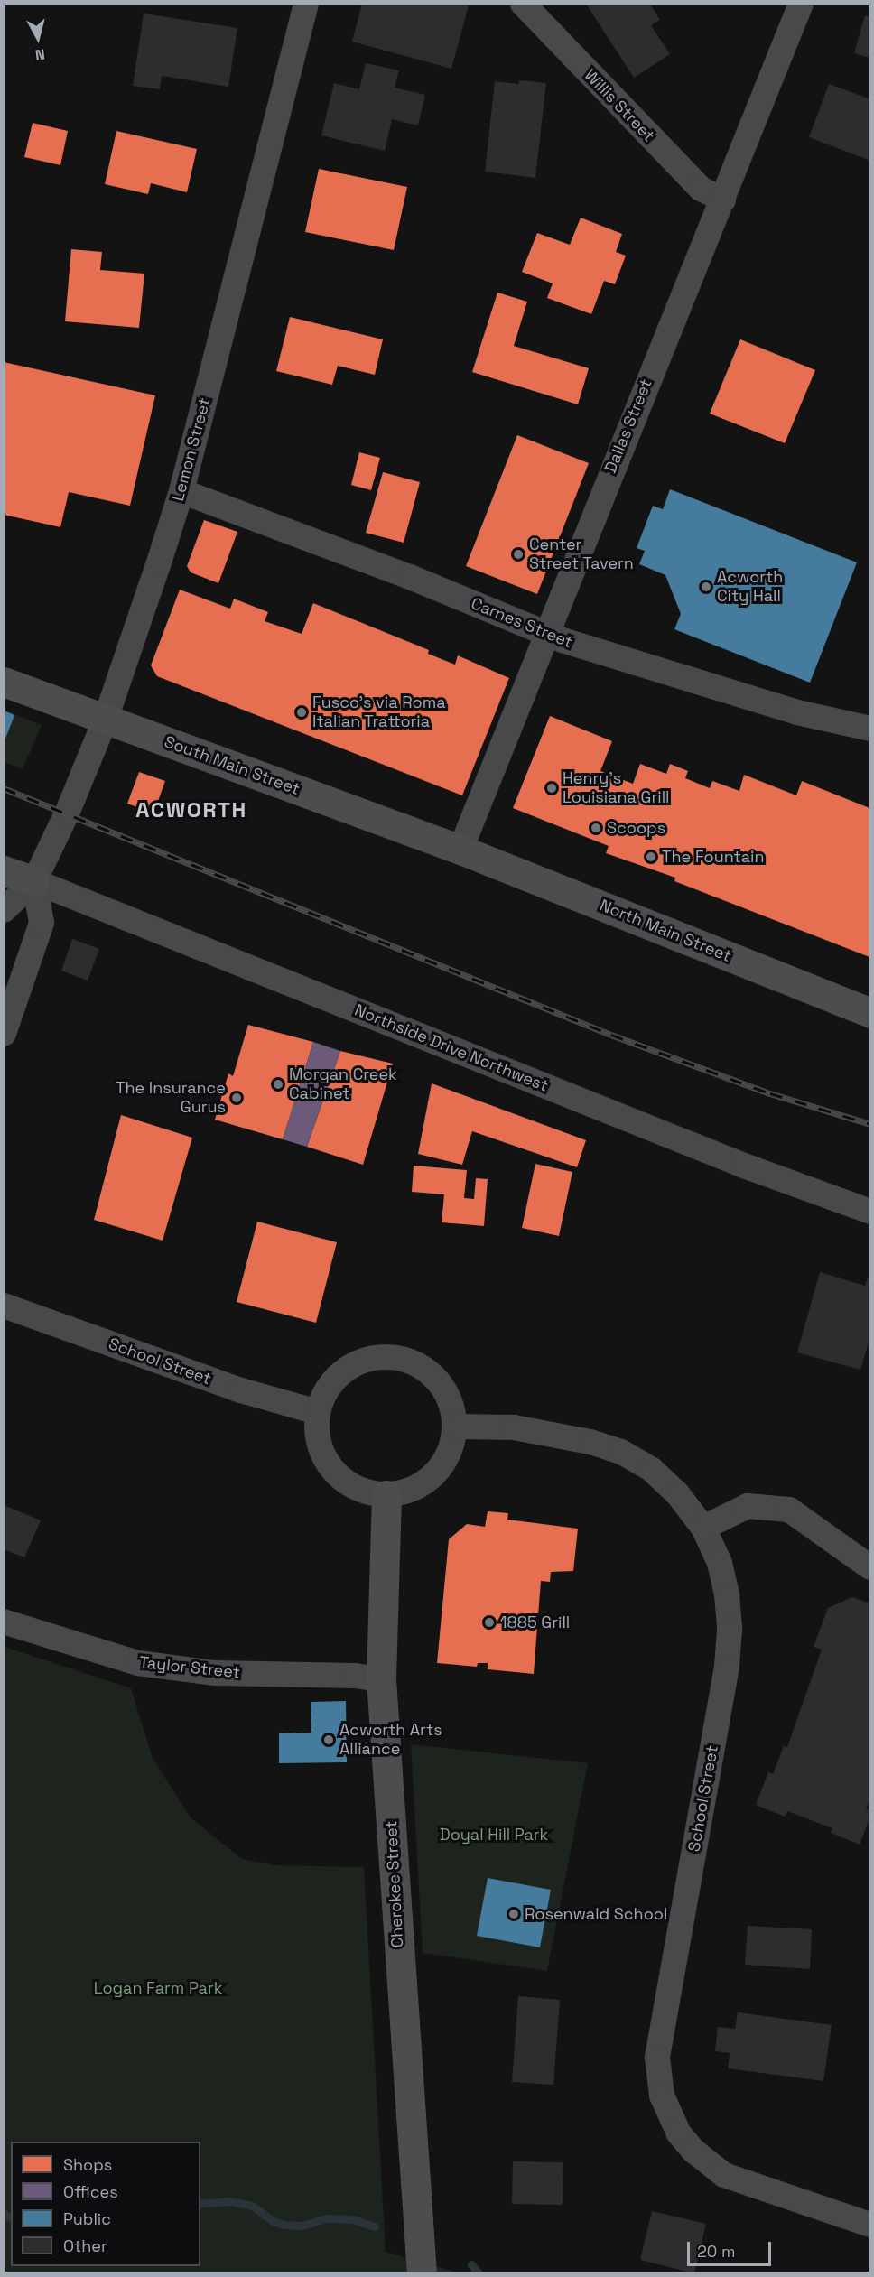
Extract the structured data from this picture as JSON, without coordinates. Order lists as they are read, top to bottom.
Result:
{
  "streets": {
    "main road": ["South Main Street", "North Main Street", "Cherokee Street"],
    "street": [
      "Willis Street",
      "Dallas Street",
      "Lemon Street",
      "Carnes Street",
      "Northside Drive Northwest",
      "School Street",
      "Taylor Street"
    ]
  },
  "crossings": [
    ["Willis Street", "Dallas Street"],
    ["Dallas Street", "Carnes Street"],
    ["Dallas Street", "South Main Street"],
    ["Dallas Street", "North Main Street"],
    ["Lemon Street", "Carnes Street"],
    ["Lemon Street", "South Main Street"],
    ["Lemon Street", "Northside Drive Northwest"],
    ["South Main Street", "North Main Street"],
    ["School Street", "Cherokee Street"],
    ["Taylor Street", "Cherokee Street"]
  ],
  "districts": ["ACWORTH"],
  "parks": ["Doyal Hill Park", "Logan Farm Park"],
  "places": [
    "Center Street Tavern",
    "Acworth City Hall",
    "Fusco’s via Roma Italian Trattoria",
    "Henry's Louisiana Grill",
    "Scoops",
    "The Fountain",
    "Morgan Creek Cabinet",
    "The Insurance Gurus",
    "1885 Grill",
    "Acworth Arts Alliance",
    "Rosenwald School"
  ],
  "legend": [
    "Shops",
    "Offices",
    "Public",
    "Other"
  ],
  "scale_bar": "20 m",
  "north": "bottom"
}
